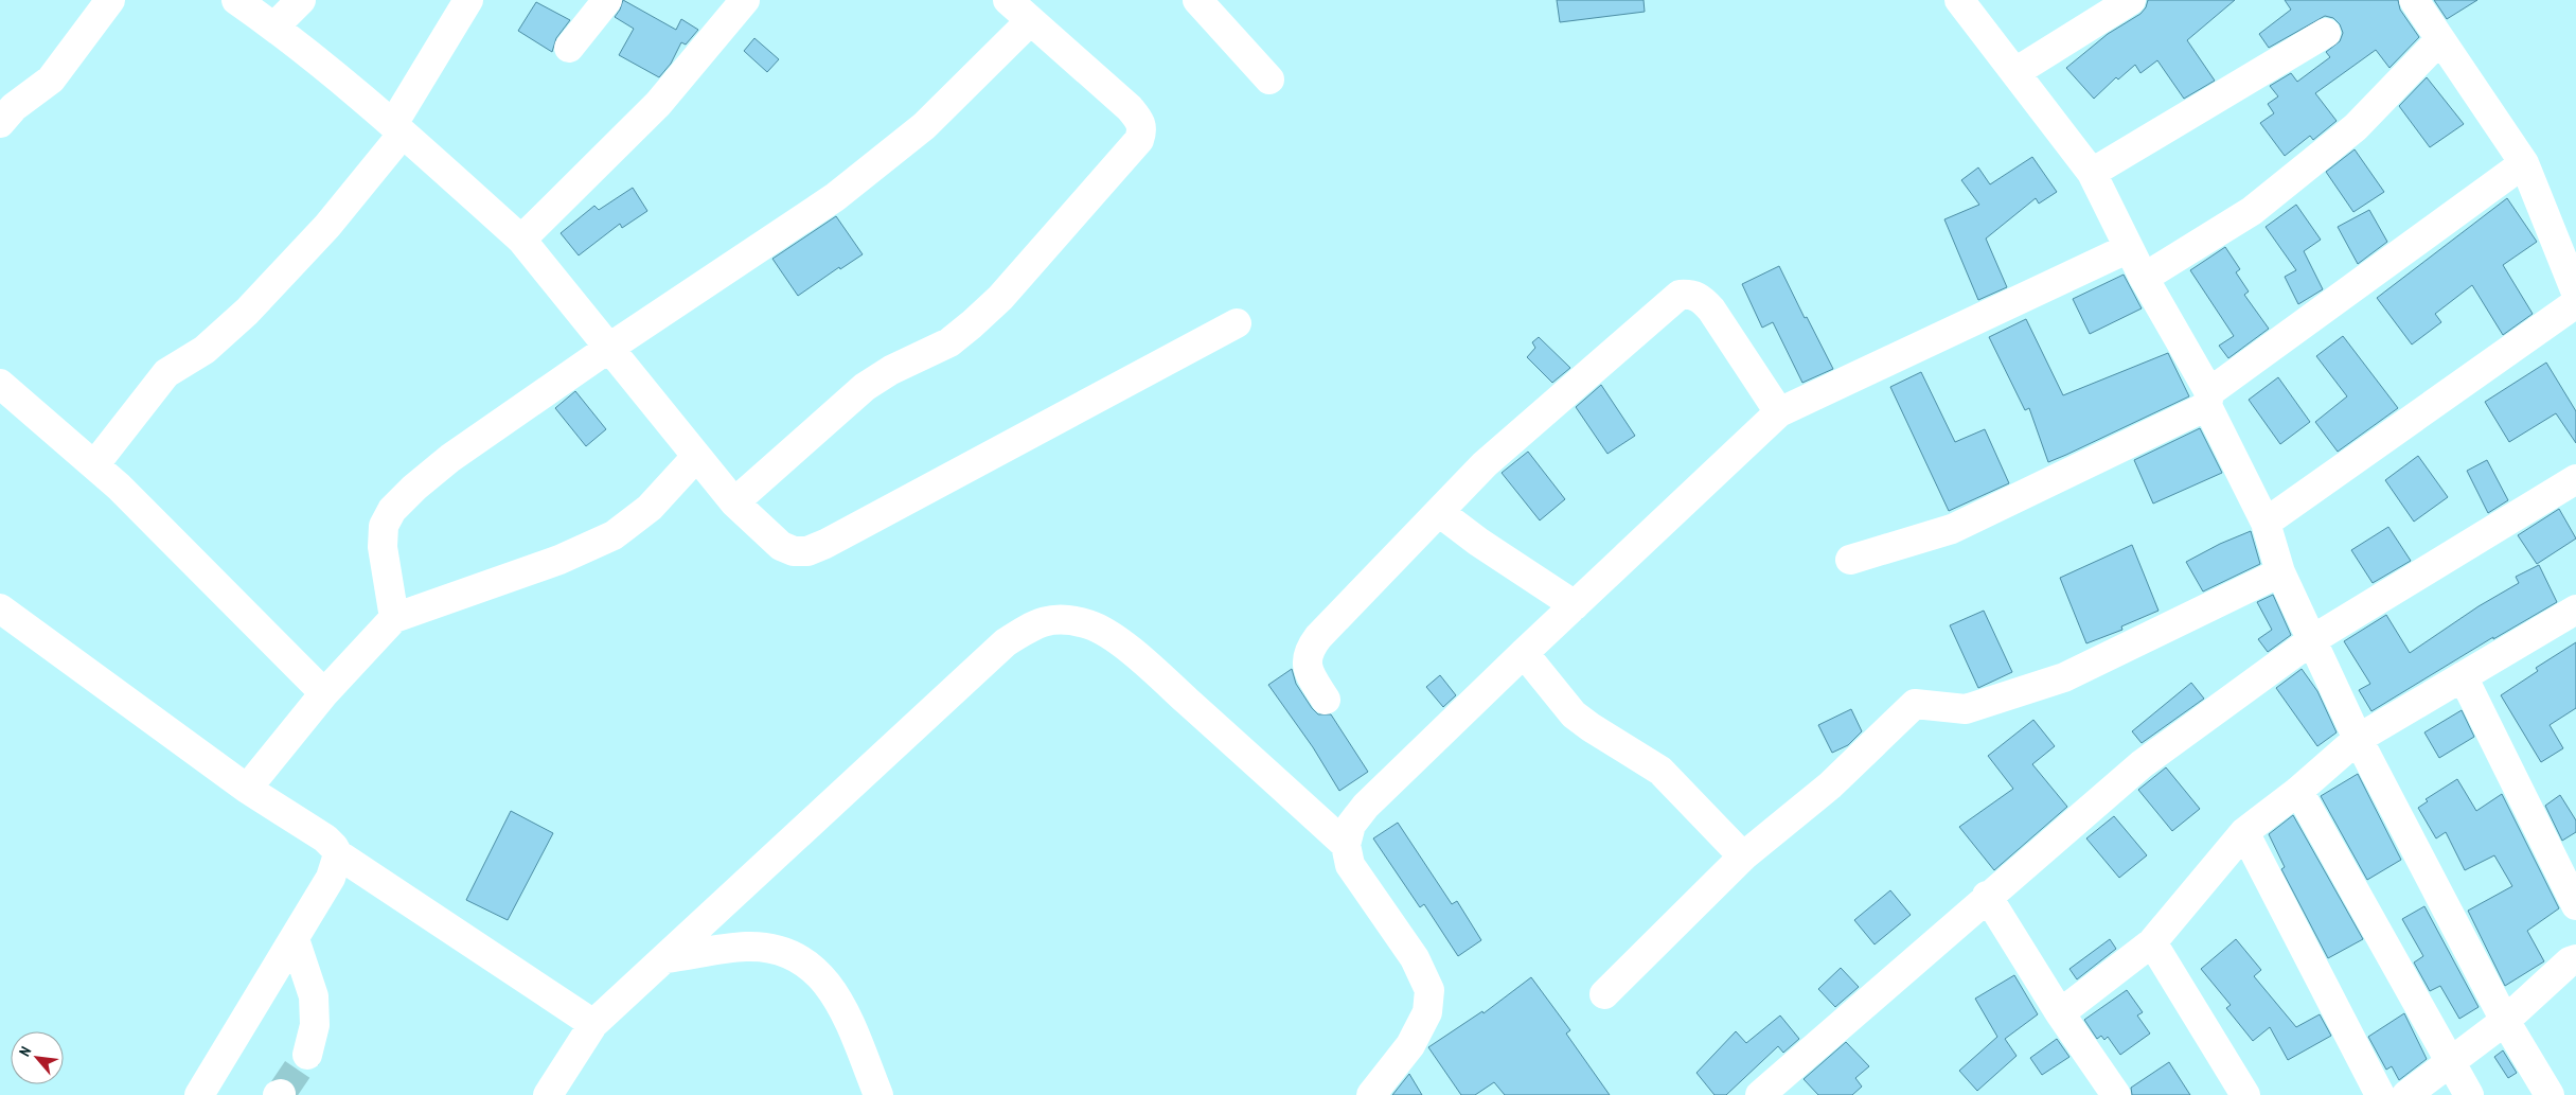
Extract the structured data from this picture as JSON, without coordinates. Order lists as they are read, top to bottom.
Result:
{
  "north": "top left"
}
